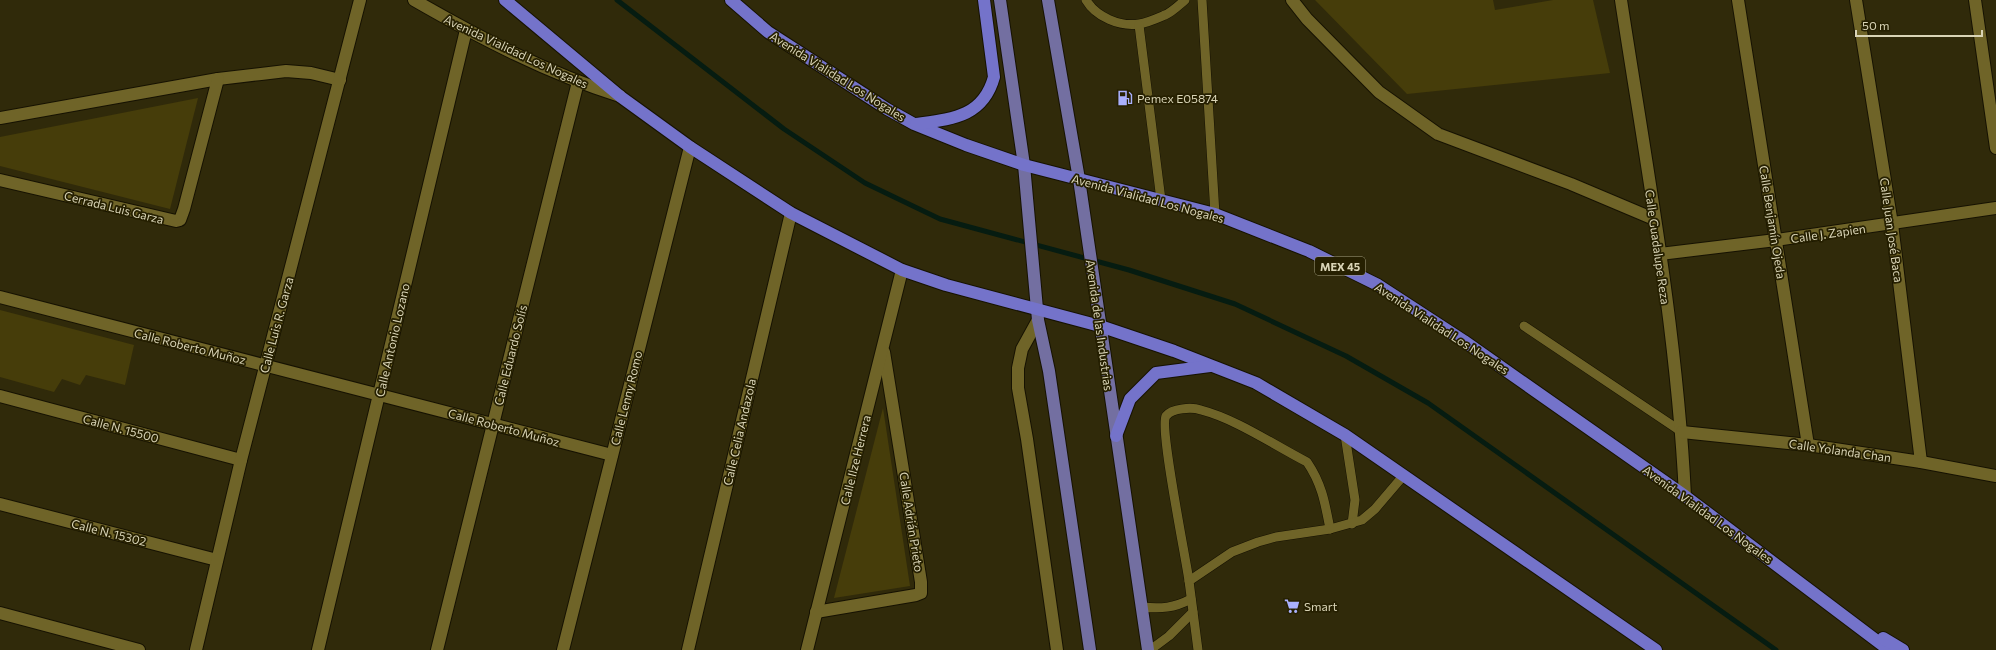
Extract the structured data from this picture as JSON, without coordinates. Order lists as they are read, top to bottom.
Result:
{
  "streets": {
    "highway": ["Avenida Vialidad Los Nogales", "MEX 45"],
    "main road": ["Avenida de las Industrias"],
    "street": [
      "Cerrada Luis Garza",
      "Calle Benjamín Ojeda",
      "Calle Juan José Baca",
      "Calle J. Zapien",
      "Calle Guadalupe Reza",
      "Calle Luis R. Garza",
      "Calle Antonio Lozano",
      "Calle Roberto Muñoz",
      "Calle Eduardo Solís",
      "Calle Lenny Romo",
      "Calle N. 15500",
      "Calle Celia Andazola",
      "Calle Yolanda Chan",
      "Calle Ilze Herrera",
      "Calle Adrián Prieto",
      "Calle N. 15302"
    ]
  },
  "crossings": [
    ["Avenida Vialidad Los Nogales", "Calle Guadalupe Reza"],
    ["Avenida Vialidad Los Nogales", "Avenida de las Industrias"],
    ["Avenida Vialidad Los Nogales", "Calle Antonio Lozano"],
    ["Avenida Vialidad Los Nogales", "Calle Eduardo Solís"],
    ["Avenida Vialidad Los Nogales", "Calle Lenny Romo"],
    ["Avenida Vialidad Los Nogales", "Calle Celia Andazola"],
    ["Avenida Vialidad Los Nogales", "Calle Ilze Herrera"],
    ["Calle Benjamín Ojeda", "Calle J. Zapien"],
    ["Calle Benjamín Ojeda", "Calle Yolanda Chan"],
    ["Calle Juan José Baca", "Calle J. Zapien"],
    ["Calle Juan José Baca", "Calle Yolanda Chan"],
    ["Calle J. Zapien", "Calle Guadalupe Reza"],
    ["Calle Guadalupe Reza", "Calle Yolanda Chan"],
    ["Calle Luis R. Garza", "Calle Roberto Muñoz"],
    ["Calle Luis R. Garza", "Calle N. 15500"],
    ["Calle Luis R. Garza", "Calle N. 15302"],
    ["Calle Antonio Lozano", "Calle Roberto Muñoz"],
    ["Calle Roberto Muñoz", "Calle Eduardo Solís"],
    ["Calle Roberto Muñoz", "Calle Lenny Romo"],
    ["Calle Ilze Herrera", "Calle Adrián Prieto"]
  ],
  "places": {
    "fuel station": ["Pemex E05874"],
    "supermarket": ["Smart"]
  },
  "scale_bar": "50 m"
}
